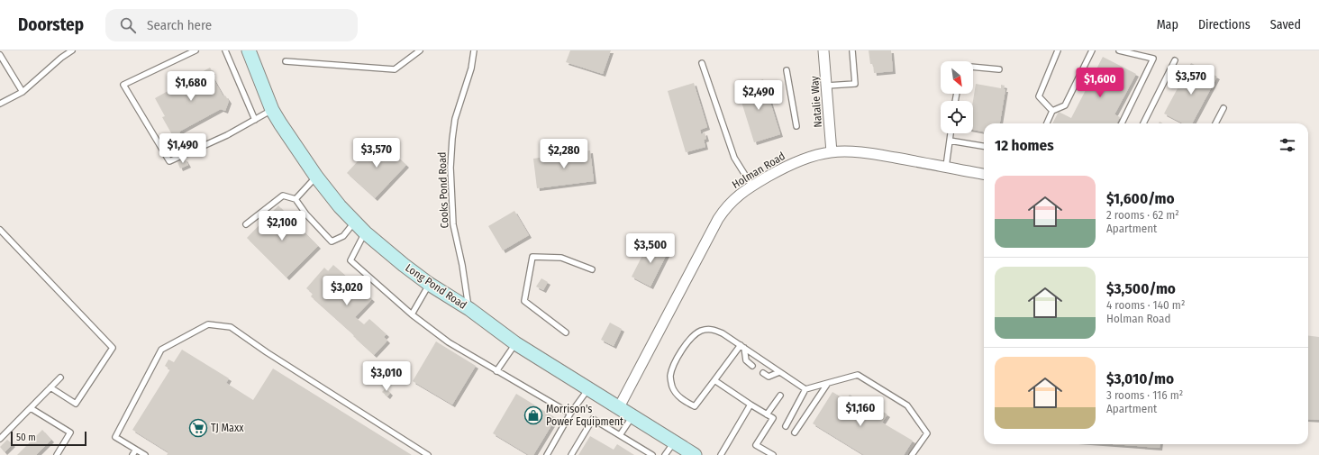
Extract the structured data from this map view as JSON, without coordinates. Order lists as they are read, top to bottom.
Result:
{
  "streets": {
    "street": ["Natalie Way", "Holman Road", "Long Pond Road"],
    "lane": ["Cooks Pond Road"]
  },
  "crossings": [
    ["Natalie Way", "Holman Road"],
    ["Holman Road", "Long Pond Road"],
    ["Cooks Pond Road", "Long Pond Road"]
  ],
  "places": {
    "shop": ["Morrison's Power Equipment"],
    "supermarket": ["TJ Maxx"]
  },
  "scale_bar": "50 m",
  "north": "bottom right",
  "page": {
    "header": "Doorstep",
    "search": "Search here",
    "nav": ["Map", "Directions", "Saved"],
    "price": [
      "$3,570",
      "$1,600",
      "$1,680",
      "$2,490",
      "$1,490",
      "$3,570",
      "$2,280",
      "$2,100",
      "$3,500",
      "$3,020",
      "$3,010",
      "$1,160"
    ],
    "heading": "12 homes",
    "list": [
      {
        "name": "$1,600/mo",
        "note": "2 rooms · 62 m² · Apartment"
      },
      {
        "name": "$3,500/mo",
        "note": "4 rooms · 140 m² · Holman Road"
      },
      {
        "name": "$3,010/mo",
        "note": "3 rooms · 116 m² · Apartment"
      }
    ],
    "scale": "50 m"
  }
}
